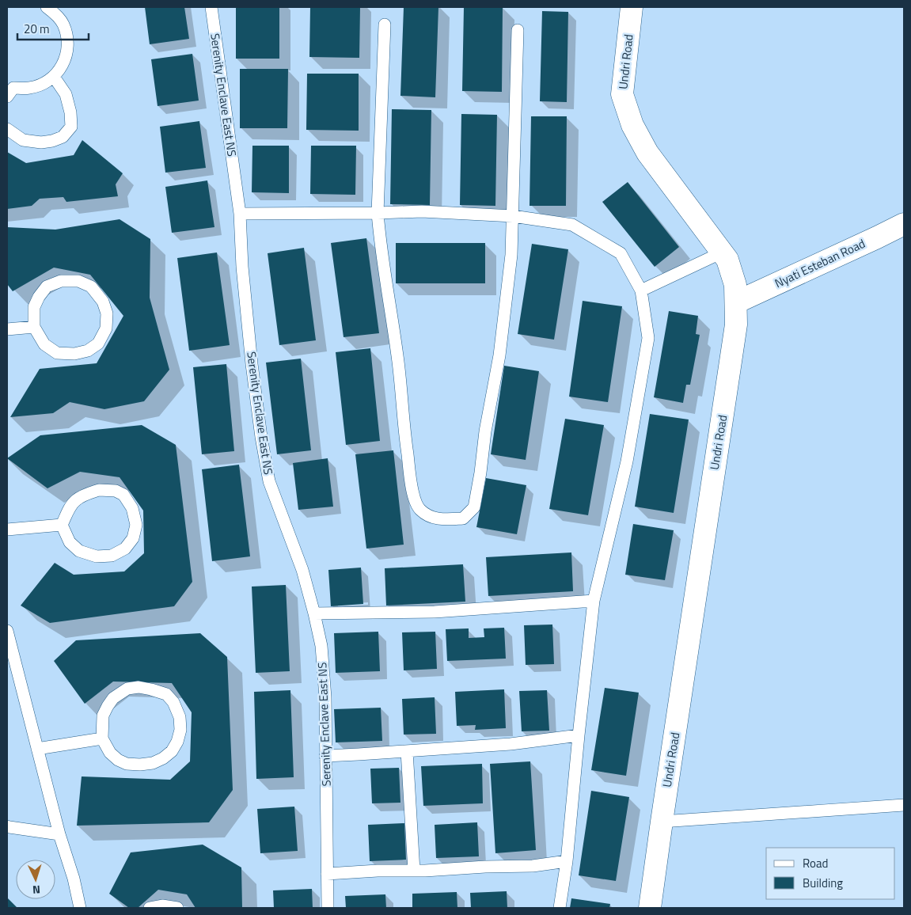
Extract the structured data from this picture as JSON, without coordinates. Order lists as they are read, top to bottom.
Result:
{
  "streets": {
    "street": ["Undri Road", "Nyati Esteban Road"],
    "lane": ["Serenity Enclave East NS"]
  },
  "crossings": [
    ["Undri Road", "Nyati Esteban Road"]
  ],
  "legend": ["Road", "Building"],
  "scale_bar": "20 m",
  "north": "bottom"
}
